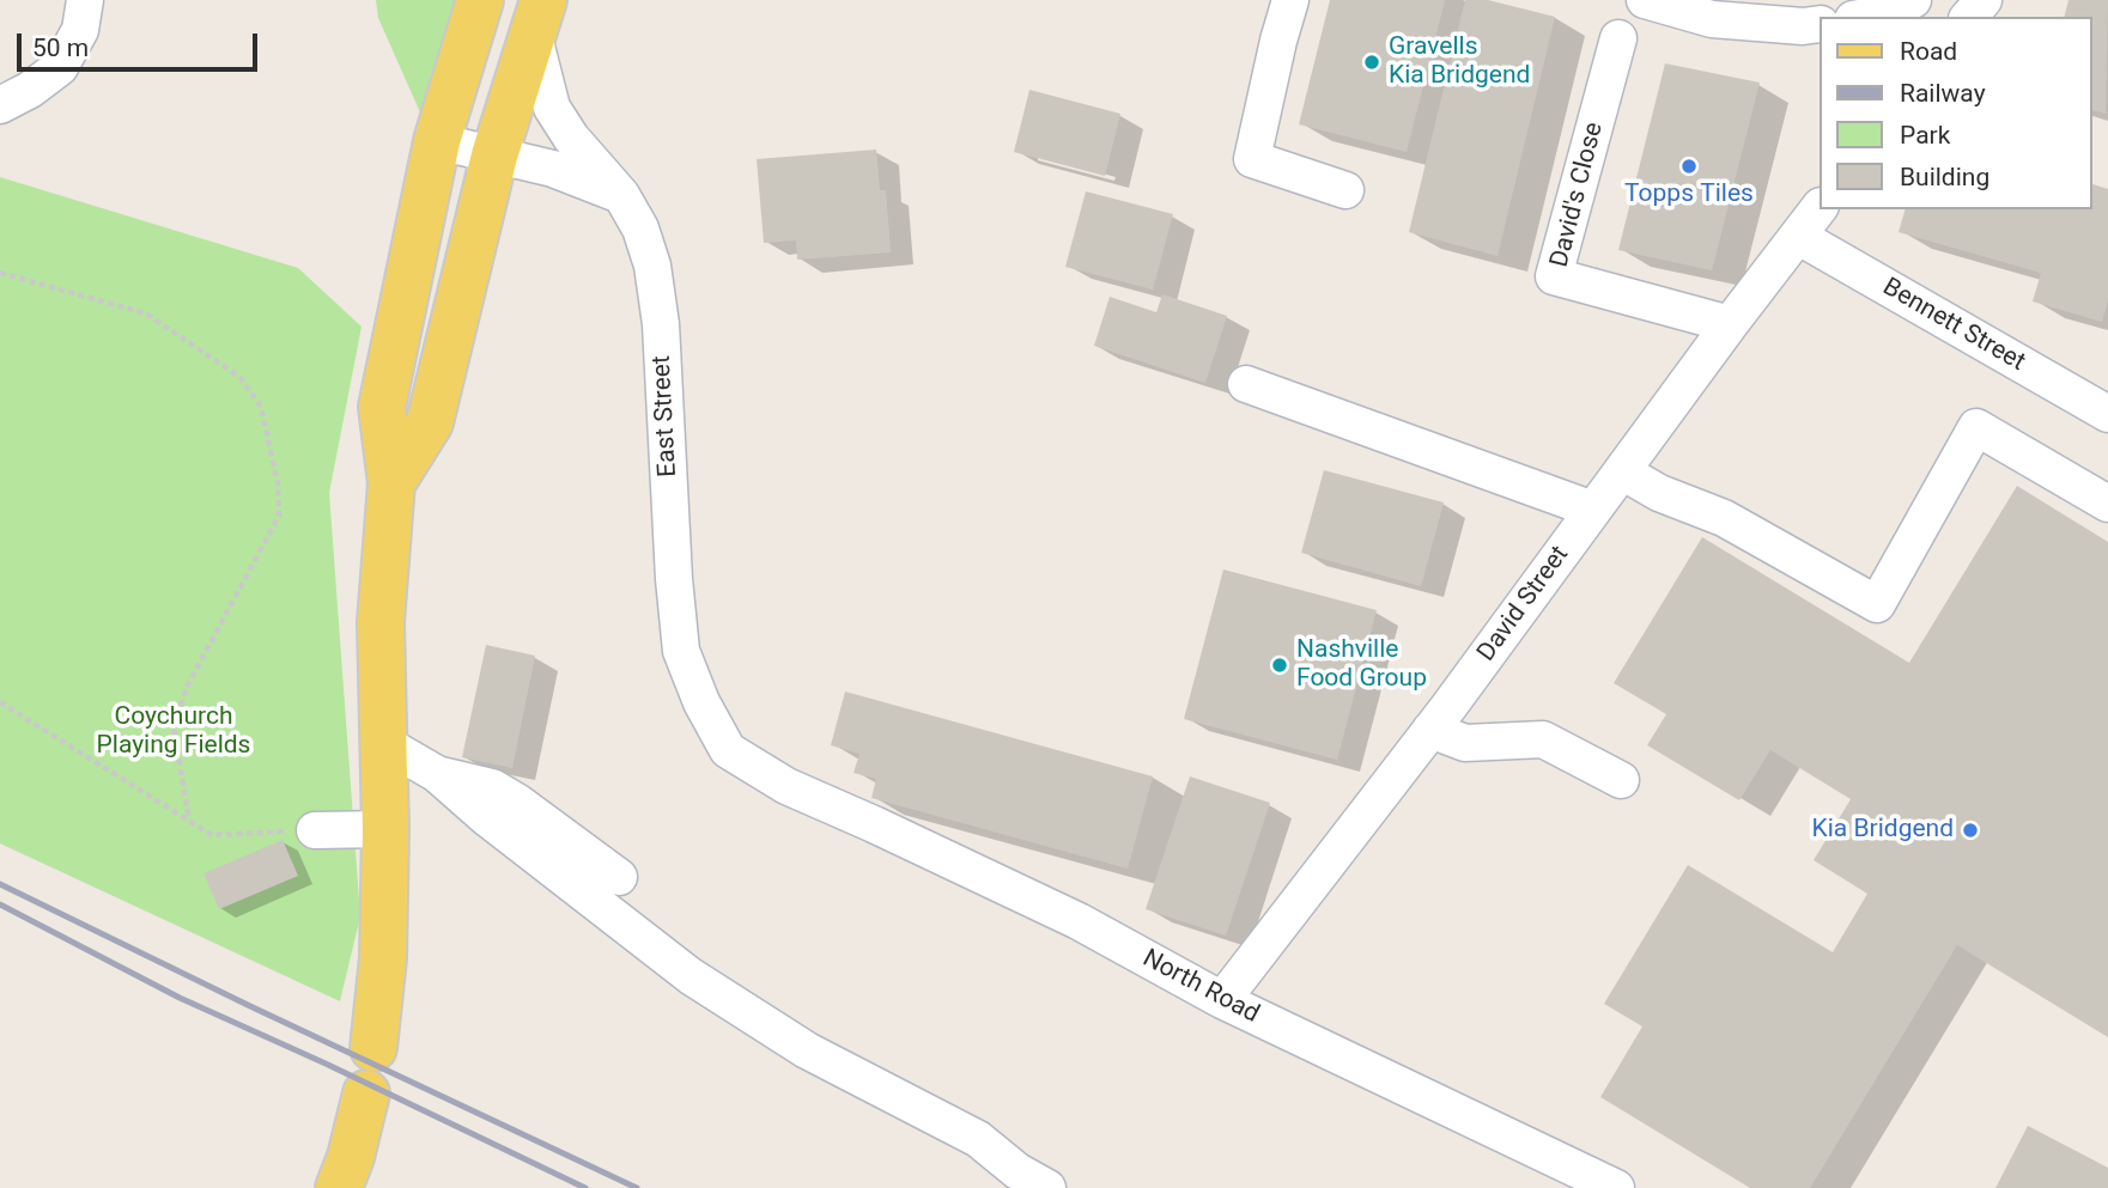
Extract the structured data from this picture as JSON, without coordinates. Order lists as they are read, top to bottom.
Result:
{
  "streets": {
    "street": [
      "David's Close",
      "Bennett Street",
      "East Street",
      "David Street",
      "North Road"
    ]
  },
  "crossings": [
    ["David's Close", "David Street"],
    ["Bennett Street", "David Street"],
    ["East Street", "North Road"],
    ["David Street", "North Road"]
  ],
  "parks": ["Coychurch Playing Fields"],
  "places": [
    "Gravells Kia Bridgend",
    "Topps Tiles",
    "Nashville Food Group",
    "Kia Bridgend"
  ],
  "legend": [
    "Road",
    "Railway",
    "Park",
    "Building"
  ],
  "scale_bar": "50 m"
}
